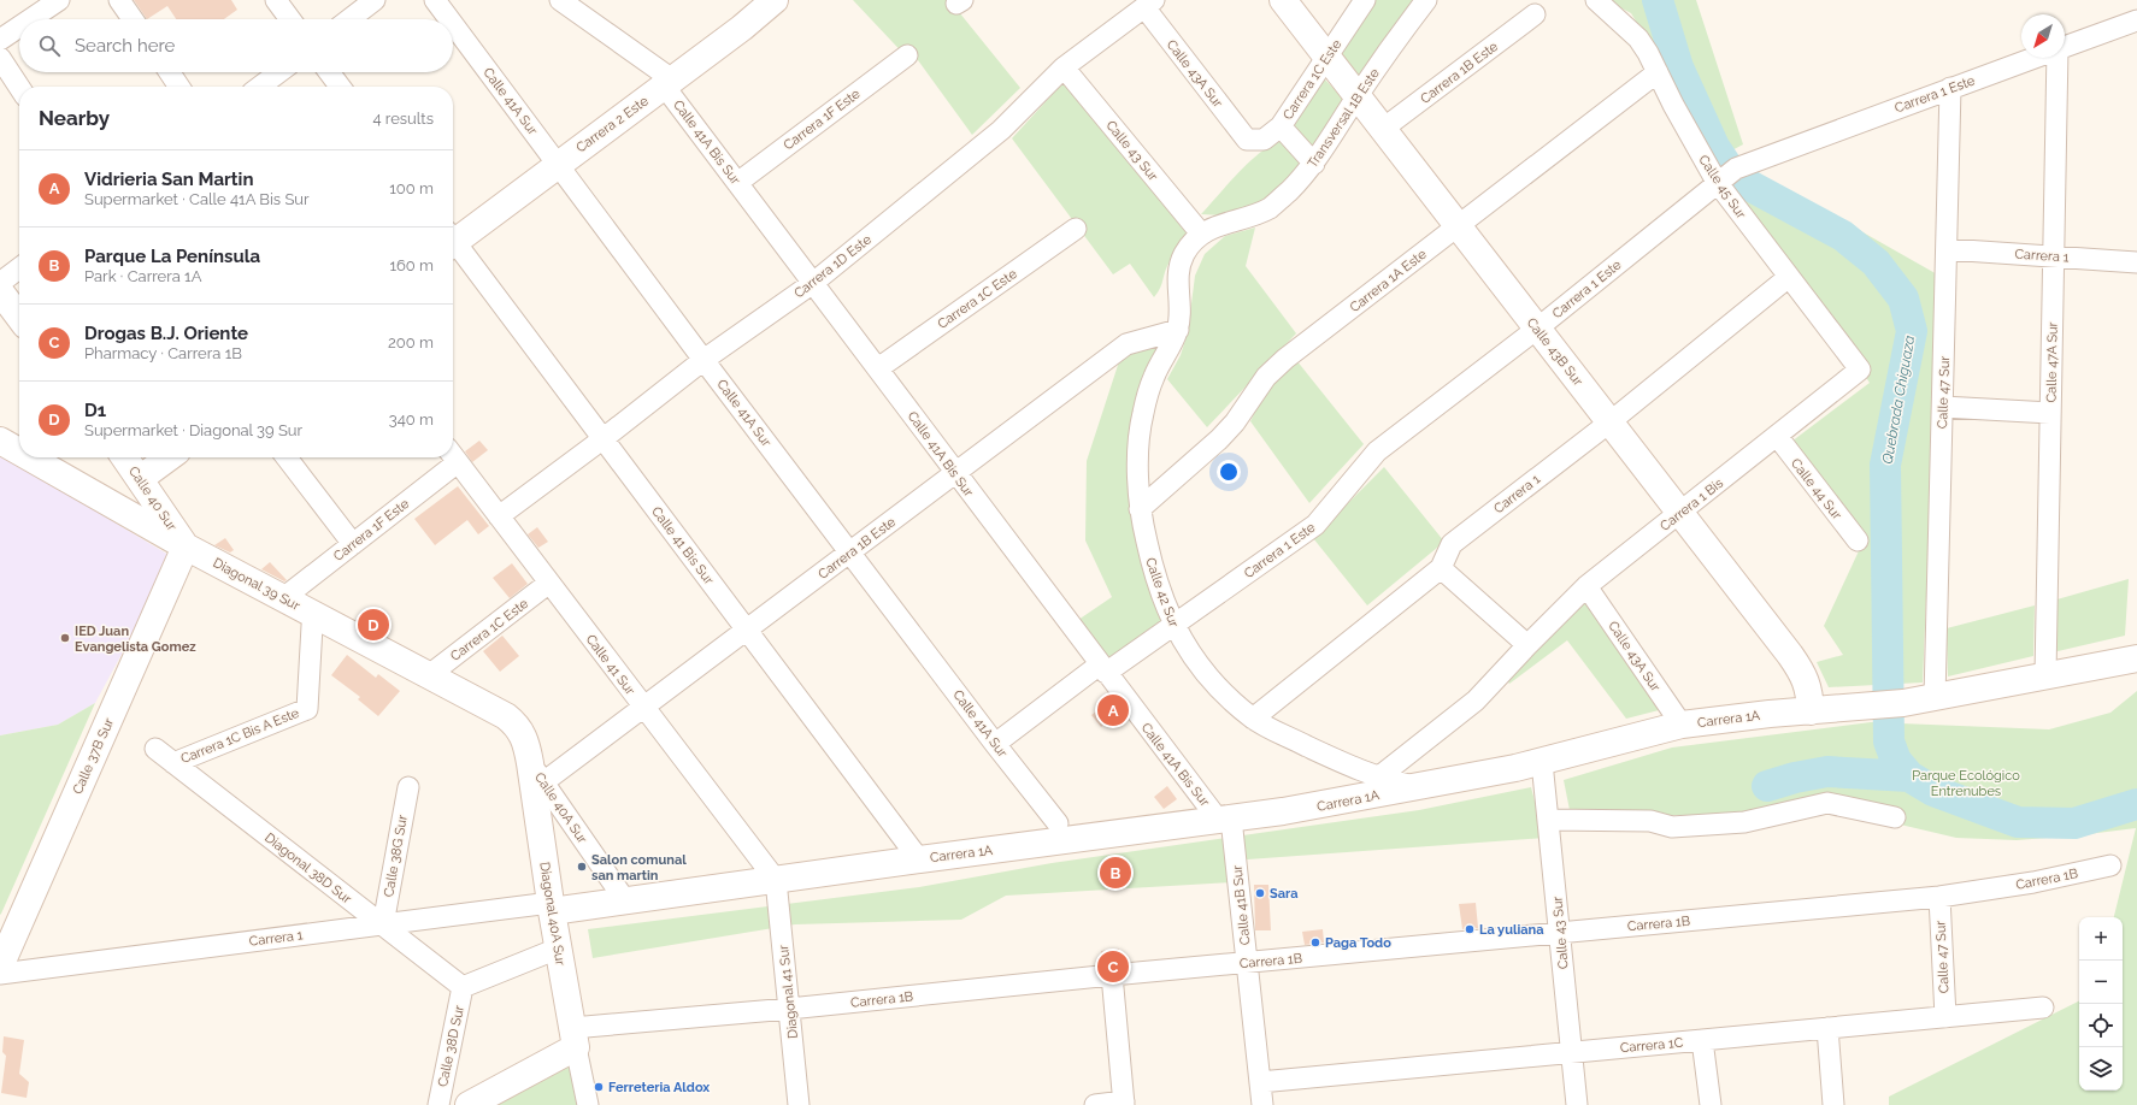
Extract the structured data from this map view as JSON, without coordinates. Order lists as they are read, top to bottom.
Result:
{
  "streets": {
    "street": [
      "Carrera 1B Este",
      "Calle 43A Sur",
      "Carrera 1C Este",
      "Carrera 1 Este",
      "Calle 41A Sur",
      "Transversal 1B Este",
      "Carrera 1F Este",
      "Carrera 2 Este",
      "Calle 41A Bis Sur",
      "Calle 43 Sur",
      "Calle 45 Sur",
      "Carrera 1",
      "Carrera 1D Este",
      "Carrera 1A Este",
      "Calle 43B Sur",
      "Calle 47A Sur",
      "Calle 47 Sur",
      "Calle 44 Sur",
      "Calle 40 Sur",
      "Carrera 1 Bis",
      "Calle 41 Bis Sur",
      "Diagonal 39 Sur",
      "Calle 42 Sur",
      "Calle 41 Sur",
      "Carrera 1A",
      "Carrera 1C Bis A Este",
      "Calle 37B Sur",
      "Calle 40A Sur",
      "Calle 38G Sur",
      "Diagonal 38D Sur",
      "Carrera 1B",
      "Calle 41B Sur",
      "Diagonal 40A Sur",
      "Diagonal 41 Sur",
      "Carrera 1C",
      "Calle 38D Sur"
    ]
  },
  "crossings": [
    ["Carrera 1B Este", "Calle 41A Sur"],
    ["Carrera 1B Este", "Transversal 1B Este"],
    ["Carrera 1B Este", "Calle 41A Bis Sur"],
    ["Carrera 1B Este", "Calle 43B Sur"],
    ["Carrera 1B Este", "Calle 41 Bis Sur"],
    ["Carrera 1B Este", "Calle 41 Sur"],
    ["Carrera 1B Este", "Calle 40A Sur"],
    ["Carrera 1B Este", "Diagonal 40A Sur"],
    ["Calle 43A Sur", "Carrera 1C Este"],
    ["Calle 43A Sur", "Carrera 1D Este"],
    ["Calle 43A Sur", "Carrera 1 Bis"],
    ["Calle 43A Sur", "Carrera 1A"],
    ["Carrera 1C Este", "Calle 41A Bis Sur"],
    ["Carrera 1C Este", "Calle 43B Sur"],
    ["Carrera 1C Este", "Diagonal 39 Sur"],
    ["Carrera 1C Este", "Calle 41 Sur"],
    ["Carrera 1 Este", "Calle 41A Sur"],
    ["Carrera 1 Este", "Calle 41A Bis Sur"],
    ["Carrera 1 Este", "Calle 45 Sur"],
    ["Carrera 1 Este", "Calle 43B Sur"],
    ["Carrera 1 Este", "Calle 47 Sur"],
    ["Carrera 1 Este", "Calle 42 Sur"],
    ["Calle 41A Sur", "Carrera 2 Este"],
    ["Calle 41A Sur", "Carrera 1D Este"],
    ["Transversal 1B Este", "Calle 43 Sur"],
    ["Transversal 1B Este", "Calle 43B Sur"],
    ["Transversal 1B Este", "Calle 42 Sur"],
    ["Carrera 1F Este", "Calle 41A Bis Sur"],
    ["Carrera 1F Este", "Diagonal 39 Sur"],
    ["Carrera 2 Este", "Calle 41A Bis Sur"],
    ["Calle 41A Bis Sur", "Carrera 1D Este"],
    ["Calle 41A Bis Sur", "Carrera 1A"],
    ["Calle 41A Bis Sur", "Calle 41B Sur"],
    ["Calle 43 Sur", "Carrera 1D Este"],
    ["Calle 43 Sur", "Carrera 1A"],
    ["Calle 43 Sur", "Carrera 1B"],
    ["Calle 43 Sur", "Carrera 1C"],
    ["Calle 45 Sur", "Carrera 1"],
    ["Calle 45 Sur", "Carrera 1A Este"],
    ["Calle 45 Sur", "Carrera 1 Bis"],
    ["Carrera 1", "Calle 43B Sur"],
    ["Carrera 1", "Calle 47A Sur"],
    ["Carrera 1", "Calle 47 Sur"],
    ["Carrera 1", "Calle 42 Sur"],
    ["Carrera 1", "Carrera 1A"],
    ["Carrera 1", "Calle 38G Sur"],
    ["Carrera 1", "Diagonal 38D Sur"],
    ["Carrera 1", "Diagonal 40A Sur"],
    ["Carrera 1D Este", "Calle 41 Bis Sur"],
    ["Carrera 1D Este", "Calle 41 Sur"],
    ["Carrera 1A Este", "Calle 43B Sur"],
    ["Carrera 1A Este", "Calle 42 Sur"],
    ["Calle 43B Sur", "Carrera 1 Bis"],
    ["Calle 43B Sur", "Carrera 1A"],
    ["Calle 47A Sur", "Carrera 1A"],
    ["Calle 47 Sur", "Carrera 1A"],
    ["Calle 47 Sur", "Carrera 1B"],
    ["Calle 47 Sur", "Carrera 1C"],
    ["Calle 44 Sur", "Carrera 1 Bis"],
    ["Calle 40 Sur", "Diagonal 39 Sur"],
    ["Calle 40 Sur", "Calle 37B Sur"],
    ["Calle 41 Bis Sur", "Carrera 1A"],
    ["Diagonal 39 Sur", "Carrera 1C Bis A Este"],
    ["Diagonal 39 Sur", "Calle 37B Sur"],
    ["Diagonal 39 Sur", "Diagonal 40A Sur"],
    ["Calle 42 Sur", "Carrera 1A"],
    ["Calle 41 Sur", "Carrera 1A"],
    ["Calle 41 Sur", "Diagonal 41 Sur"],
    ["Carrera 1A", "Calle 40A Sur"],
    ["Carrera 1A", "Calle 41B Sur"],
    ["Carrera 1A", "Diagonal 40A Sur"],
    ["Carrera 1A", "Diagonal 41 Sur"],
    ["Carrera 1C Bis A Este", "Diagonal 38D Sur"],
    ["Calle 40A Sur", "Diagonal 40A Sur"],
    ["Calle 38G Sur", "Diagonal 38D Sur"],
    ["Diagonal 38D Sur", "Calle 38D Sur"],
    ["Carrera 1B", "Calle 41B Sur"],
    ["Carrera 1B", "Diagonal 40A Sur"],
    ["Carrera 1B", "Diagonal 41 Sur"],
    ["Calle 41B Sur", "Carrera 1C"]
  ],
  "water": ["Quebrada Chiguaza"],
  "parks": ["Parque Ecológico Entrenubes"],
  "places": [
    "IED Juan Evangelista Gomez",
    "Salon comunal san martin",
    "Sara",
    "La yuliana",
    "Paga Todo",
    "Ferreteria Aldox"
  ],
  "north": "bottom left",
  "page": {
    "search": "Search here",
    "heading": ["Nearby", "4 results"],
    "list": [
      {
        "mark": "A",
        "name": "Vidrieria San Martin",
        "note": "Supermarket · Calle 41A Bis Sur",
        "value": "100 m"
      },
      {
        "mark": "B",
        "name": "Parque La Península",
        "note": "Park · Carrera 1A",
        "value": "160 m"
      },
      {
        "mark": "C",
        "name": "Drogas B.J. Oriente",
        "note": "Pharmacy · Carrera 1B",
        "value": "200 m"
      },
      {
        "mark": "D",
        "name": "D1",
        "note": "Supermarket · Diagonal 39 Sur",
        "value": "340 m"
      }
    ],
    "pins": [
      "D",
      "A",
      "B",
      "C"
    ],
    "map_buttons": ["+", "−"]
  }
}
